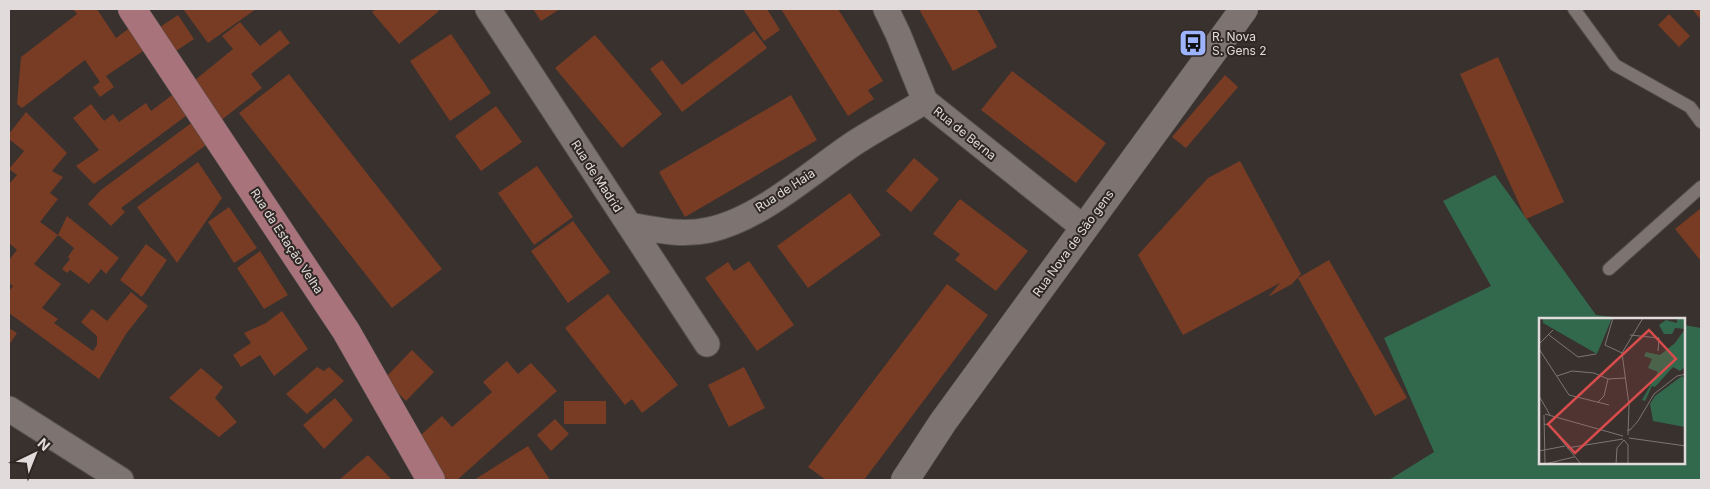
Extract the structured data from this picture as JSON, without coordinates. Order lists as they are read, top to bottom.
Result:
{
  "streets": {
    "main road": ["Rua da Estação Velha"],
    "street": [
      "Rua de Berna",
      "Rua de Madrid",
      "Rua de Haia",
      "Rua Nova de São gens"
    ]
  },
  "crossings": [
    ["Rua de Berna", "Rua de Haia"],
    ["Rua de Berna", "Rua Nova de São gens"],
    ["Rua de Madrid", "Rua de Haia"]
  ],
  "places": {
    "bus stop": ["R. Nova S. Gens 2"]
  },
  "north": "top right"
}
